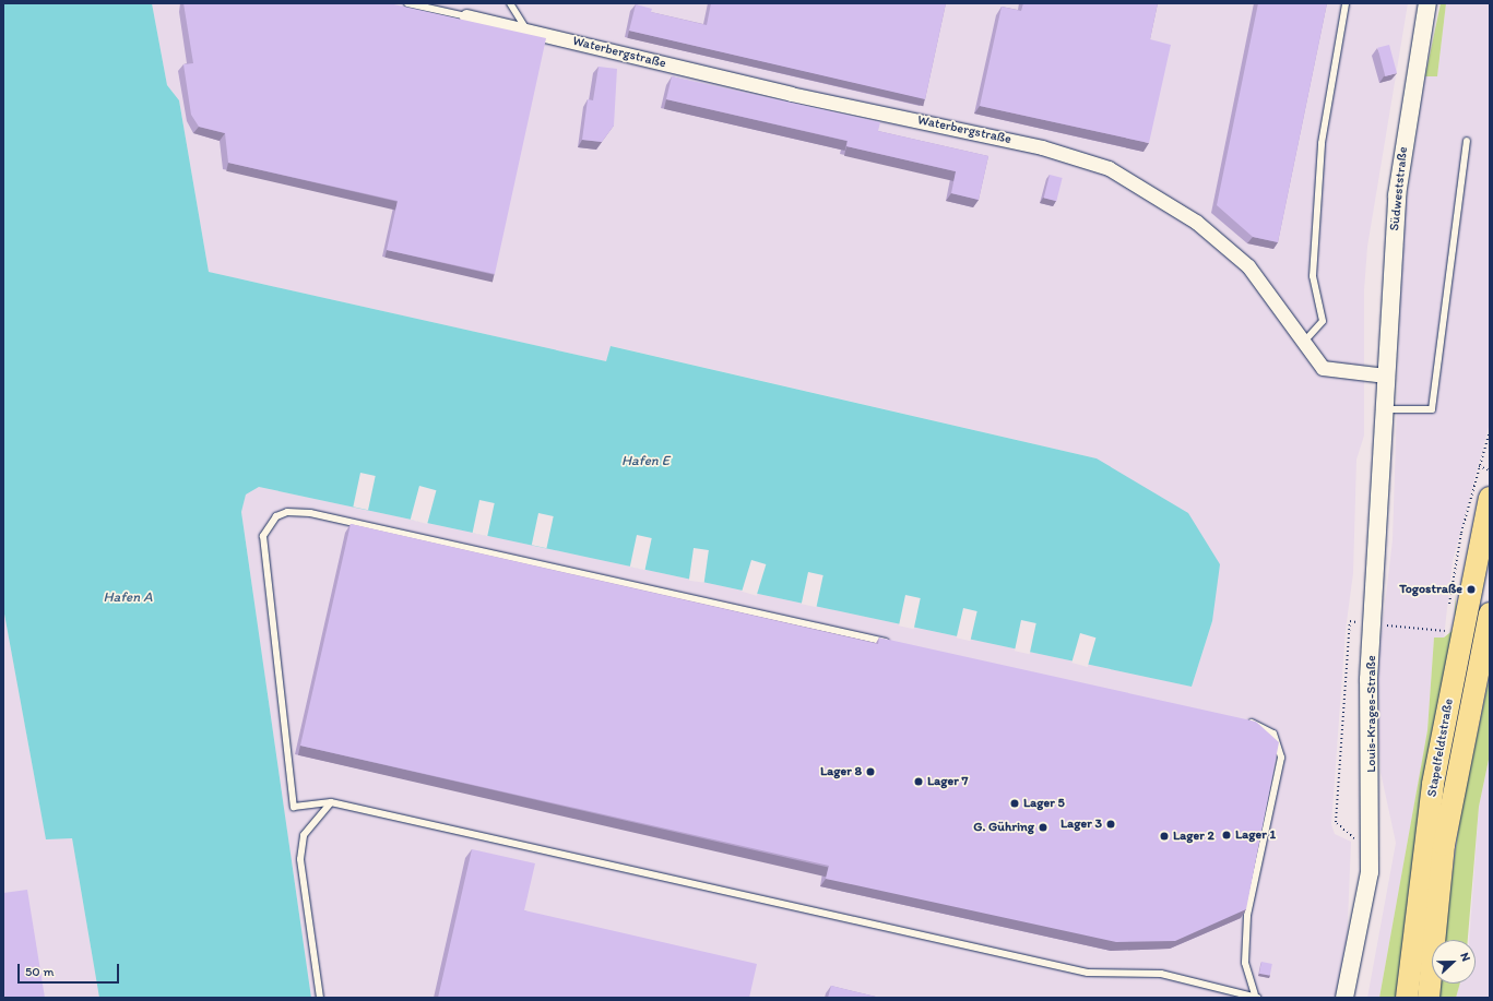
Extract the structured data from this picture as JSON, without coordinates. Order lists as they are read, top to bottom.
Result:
{
  "streets": {
    "main road": ["Stapelfeldtstraße"],
    "street": ["Waterbergstraße", "Südweststraße", "Louis-Krages-Straße"]
  },
  "crossings": [
    ["Waterbergstraße", "Südweststraße"],
    ["Waterbergstraße", "Louis-Krages-Straße"],
    ["Südweststraße", "Louis-Krages-Straße"]
  ],
  "water": ["Hafen E", "Hafen A"],
  "places": [
    "Togostraße",
    "Lager 8",
    "Lager 7",
    "Lager 5",
    "Lager 3",
    "G. Gühring",
    "Lager 1",
    "Lager 2"
  ],
  "scale_bar": "50 m",
  "north": "right"
}
